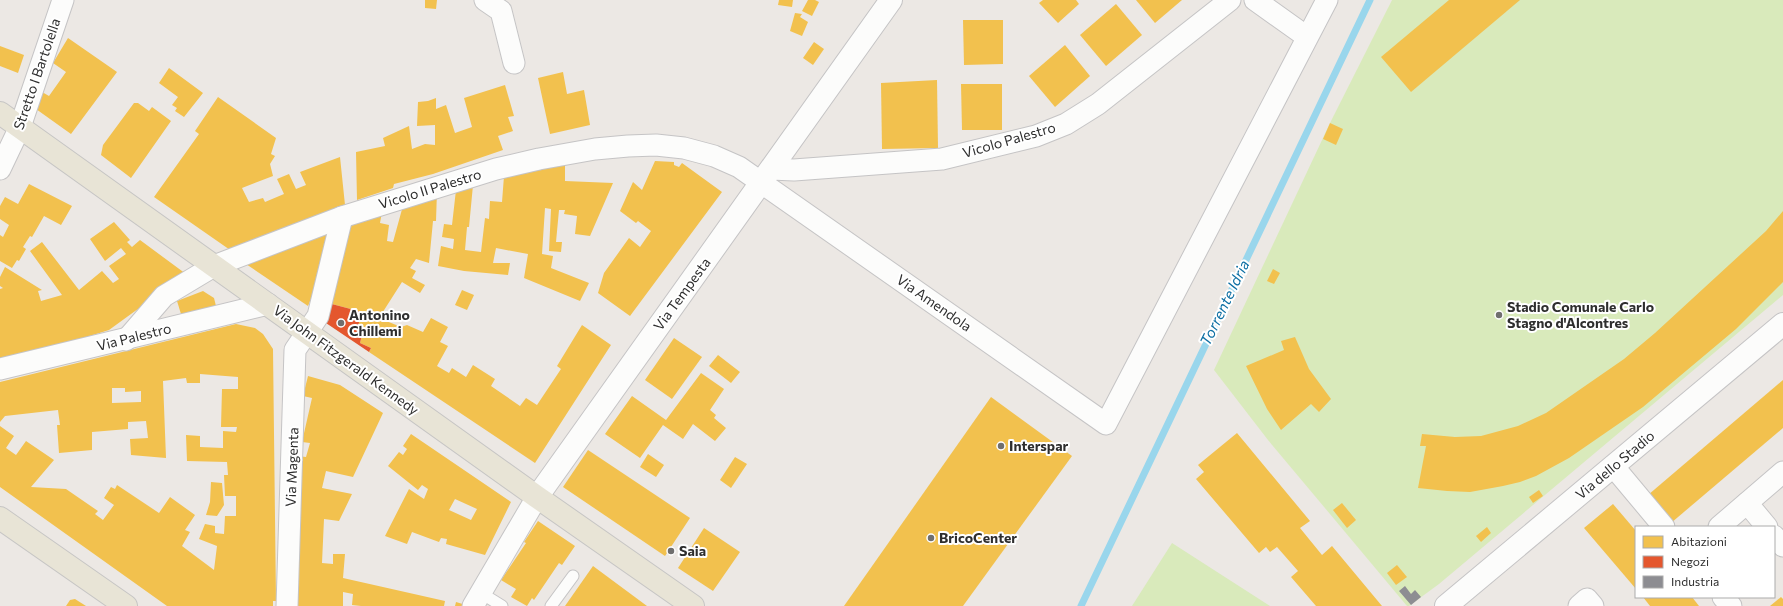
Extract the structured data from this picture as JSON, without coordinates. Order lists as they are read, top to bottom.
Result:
{
  "streets": {
    "main road": ["Via John Fitzgerald Kennedy"],
    "street": [
      "Stretto I Bartolella",
      "Vicolo Palestro",
      "Vicolo II Palestro",
      "Via Tempesta",
      "Via Amendola",
      "Via Palestro",
      "Via dello Stadio",
      "Via Magenta"
    ]
  },
  "crossings": [
    ["Stretto I Bartolella", "Via John Fitzgerald Kennedy"],
    ["Vicolo Palestro", "Vicolo II Palestro"],
    ["Vicolo Palestro", "Via Tempesta"],
    ["Vicolo Palestro", "Via Amendola"],
    ["Vicolo II Palestro", "Via Tempesta"],
    ["Vicolo II Palestro", "Via Amendola"],
    ["Vicolo II Palestro", "Via Palestro"],
    ["Vicolo II Palestro", "Via John Fitzgerald Kennedy"],
    ["Vicolo II Palestro", "Via Magenta"],
    ["Via Tempesta", "Via Amendola"],
    ["Via Tempesta", "Via John Fitzgerald Kennedy"],
    ["Via Palestro", "Via John Fitzgerald Kennedy"],
    ["Via John Fitzgerald Kennedy", "Via Magenta"]
  ],
  "water": ["Torrente Idria"],
  "places": [
    "Stadio Comunale Carlo Stagno d'Alcontres",
    "Antonino Chillemi",
    "Interspar",
    "BricoCenter",
    "Saia"
  ],
  "legend": ["Abitazioni", "Negozi", "Industria"]
}
